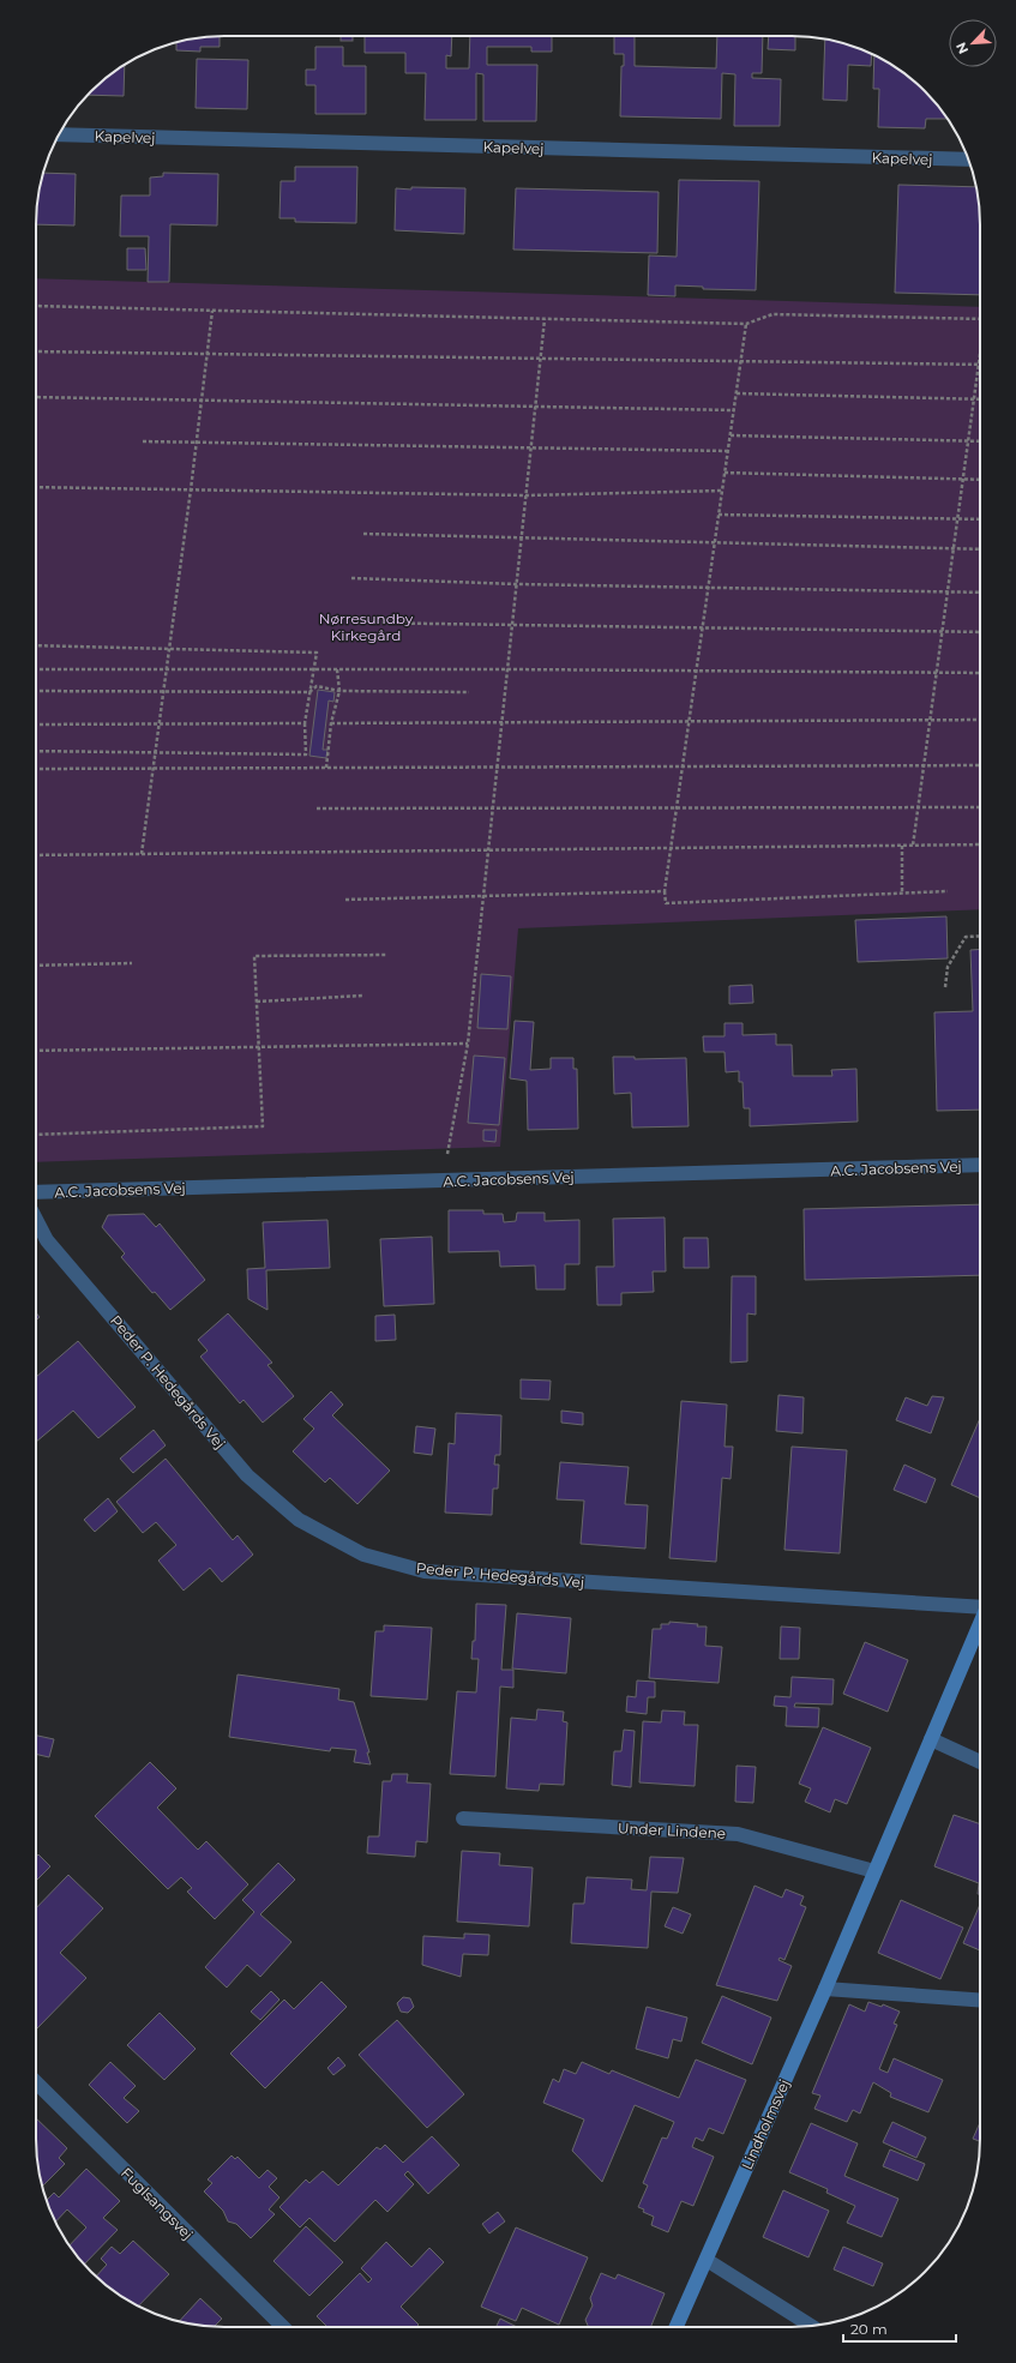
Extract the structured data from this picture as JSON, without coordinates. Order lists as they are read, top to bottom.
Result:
{
  "streets": {
    "street": [
      "Kapelvej",
      "A.C. Jacobsens Vej",
      "Peder P. Hedegårds Vej",
      "Under Lindene",
      "Lindholmsvej",
      "Fuglsangsvej"
    ]
  },
  "crossings": [
    ["Under Lindene", "Lindholmsvej"]
  ],
  "parks": ["Nørresundby Kirkegård"],
  "scale_bar": "20 m",
  "north": "bottom left"
}
